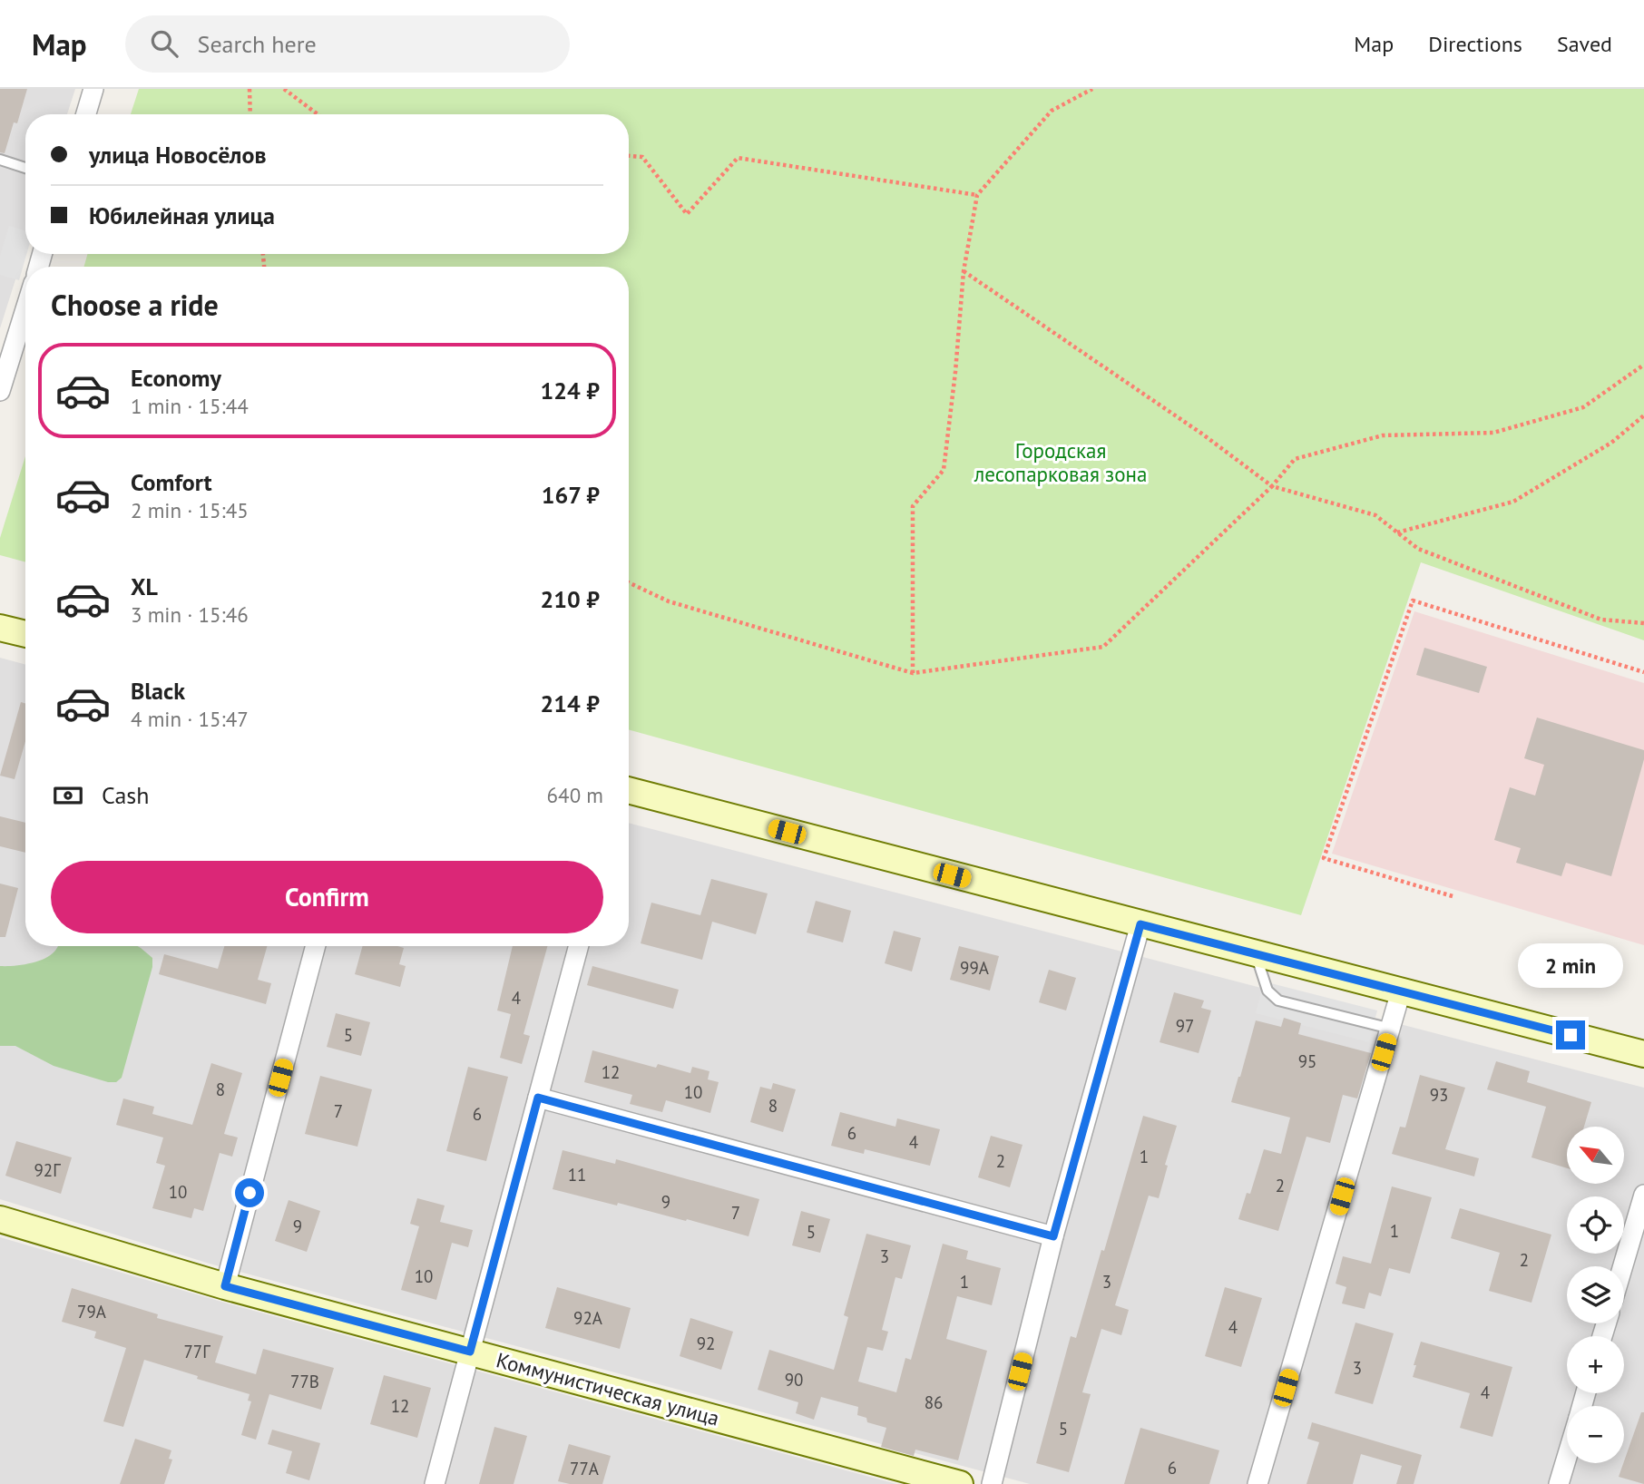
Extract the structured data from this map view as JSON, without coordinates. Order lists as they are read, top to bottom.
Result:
{
  "streets": {
    "street": ["Коммунистическая улица"]
  },
  "parks": ["Городская лесопарковая зона"],
  "house_numbers": [
    "99А",
    "4",
    "97",
    "5",
    "95",
    "12",
    "8",
    "10",
    "93",
    "8",
    "7",
    "6",
    "6",
    "4",
    "1",
    "2",
    "92Г",
    "11",
    "2",
    "10",
    "9",
    "7",
    "9",
    "1",
    "5",
    "3",
    "2",
    "10",
    "1",
    "3",
    "79А",
    "92А",
    "4",
    "92",
    "77Г",
    "3",
    "90",
    "77В",
    "4",
    "86",
    "12",
    "5",
    "6",
    "77А"
  ],
  "north": "top left",
  "page": {
    "header": "Map",
    "search": "Search here",
    "nav": ["Map", "Directions", "Saved"],
    "banner": ["улица Новосёлов", "Юбилейная улица"],
    "heading": "Choose a ride",
    "list": [
      {
        "name": "Economy",
        "note": "1 min · 15:44",
        "value": "124 ₽"
      },
      {
        "name": "Comfort",
        "note": "2 min · 15:45",
        "value": "167 ₽"
      },
      {
        "name": "XL",
        "note": "3 min · 15:46",
        "value": "210 ₽"
      },
      {
        "name": "Black",
        "note": "4 min · 15:47",
        "value": "214 ₽"
      }
    ],
    "pay": ["Cash", "640 m"],
    "buttons": "Confirm",
    "bubble": "2 min",
    "map_buttons": ["+", "−"]
  }
}
